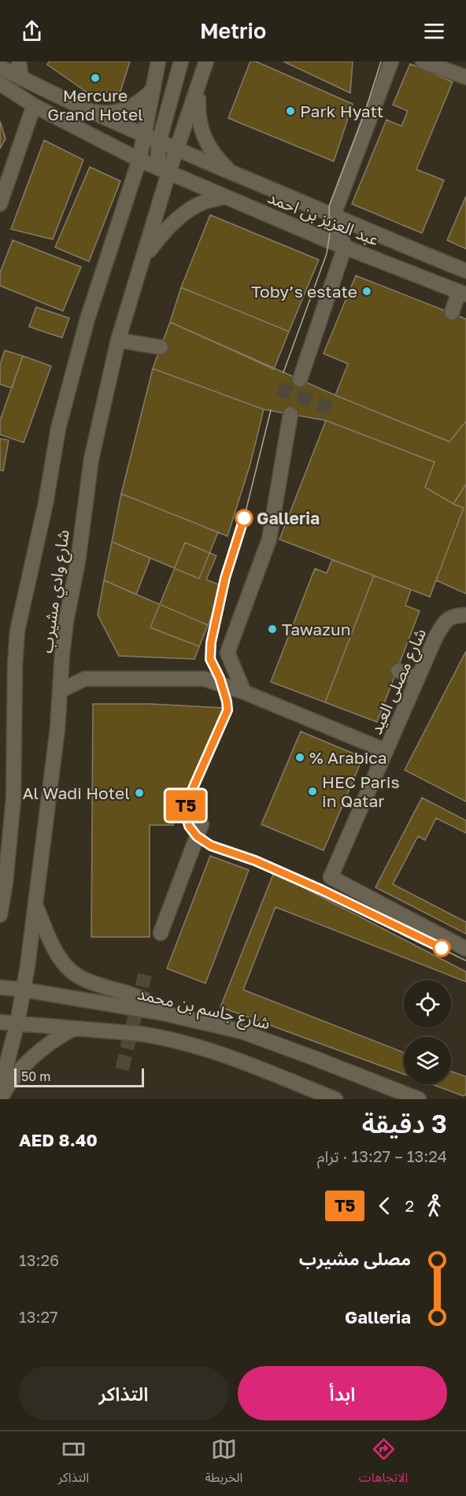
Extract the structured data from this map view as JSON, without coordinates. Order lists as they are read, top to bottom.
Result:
{
  "streets": {
    "street": [
      "عبد العزيز بن احمد",
      "شارع وادي مشيرب",
      "شارع مصلى العيد",
      "شارع جاسم بن محمد"
    ]
  },
  "crossings": [
    ["عبد العزيز بن احمد", "شارع وادي مشيرب"],
    ["شارع وادي مشيرب", "شارع جاسم بن محمد"]
  ],
  "places": [
    "Mercure Grand Hotel",
    "Park Hyatt",
    "Toby’s estate",
    "Galleria",
    "Tawazun",
    "% Arabica",
    "HEC Paris in Qatar",
    "Al Wadi Hotel"
  ],
  "lines": ["tram line T5"],
  "scale_bar": "50 m",
  "page": {
    "header": "Metrio",
    "on_map": "T5",
    "scale": "50 m",
    "heading": ["3 دقيقة", "13:24 – 13:27 · ترام", "AED 8.40"],
    "legs": ["2", "T5"],
    "list": [
      {
        "name": "مصلى مشيرب",
        "value": "13:26"
      },
      {
        "name": "Galleria",
        "value": "13:27"
      }
    ],
    "buttons": ["ابدأ", "التذاكر"],
    "tabs": ["الاتجاهات", "الخريطة", "التذاكر"]
  }
}
